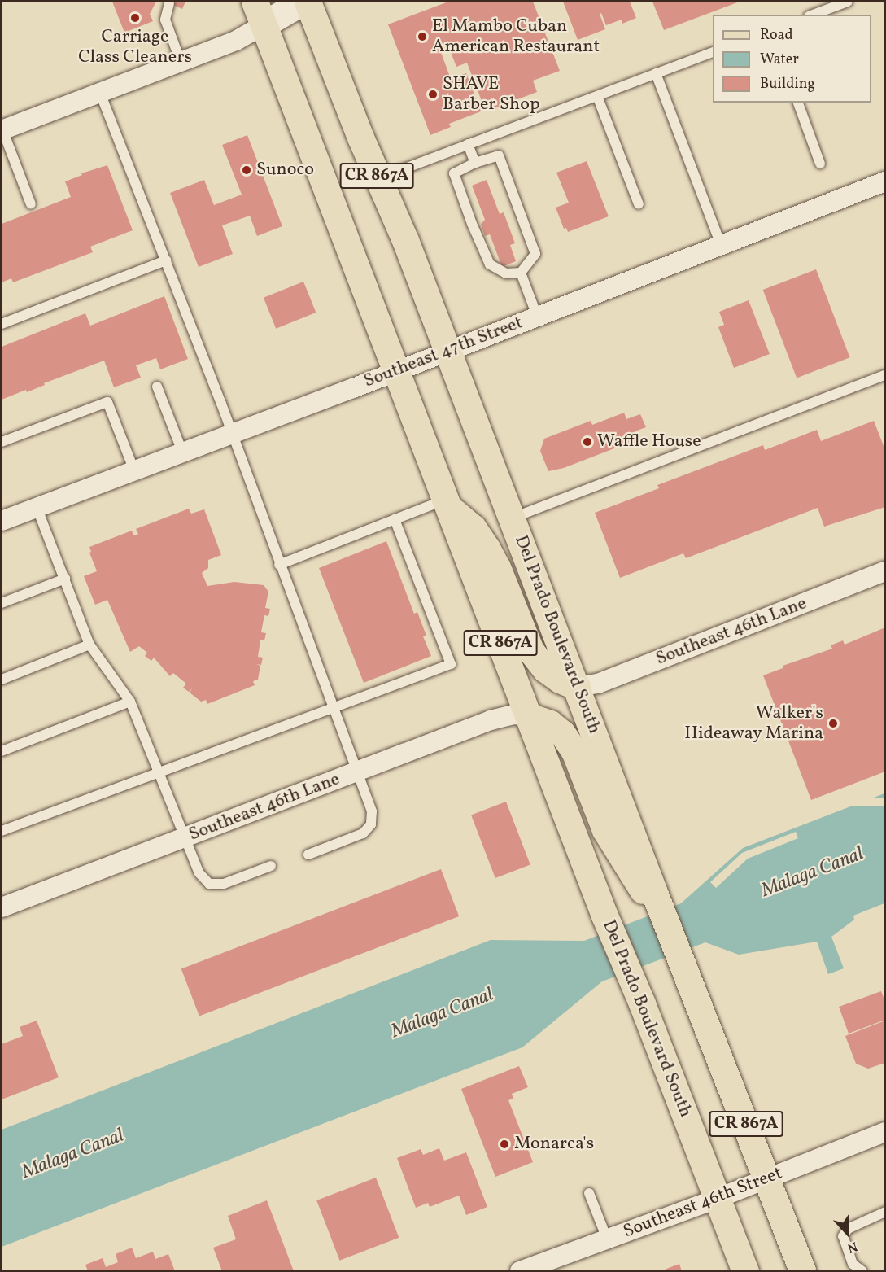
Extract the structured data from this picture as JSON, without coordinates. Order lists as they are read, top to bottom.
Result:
{
  "streets": {
    "main road": ["CR 867A", "Del Prado Boulevard South"],
    "street": ["Southeast 47th Street", "Southeast 46th Lane", "Southeast 46th Street"]
  },
  "crossings": [
    ["CR 867A", "Del Prado Boulevard South"],
    ["CR 867A", "Southeast 46th Street"],
    ["Southeast 47th Street", "Del Prado Boulevard South"],
    ["Southeast 46th Lane", "Del Prado Boulevard South"],
    ["Del Prado Boulevard South", "Southeast 46th Street"]
  ],
  "water": ["Malaga Canal"],
  "places": [
    "Carriage Class Cleaners",
    "El Mambo Cuban American Restaurant",
    "SHAVE Barber Shop",
    "Sunoco",
    "Waffle House",
    "Walker's Hideaway Marina",
    "Monarca's"
  ],
  "legend": ["Road", "Water", "Building"],
  "north": "bottom"
}
